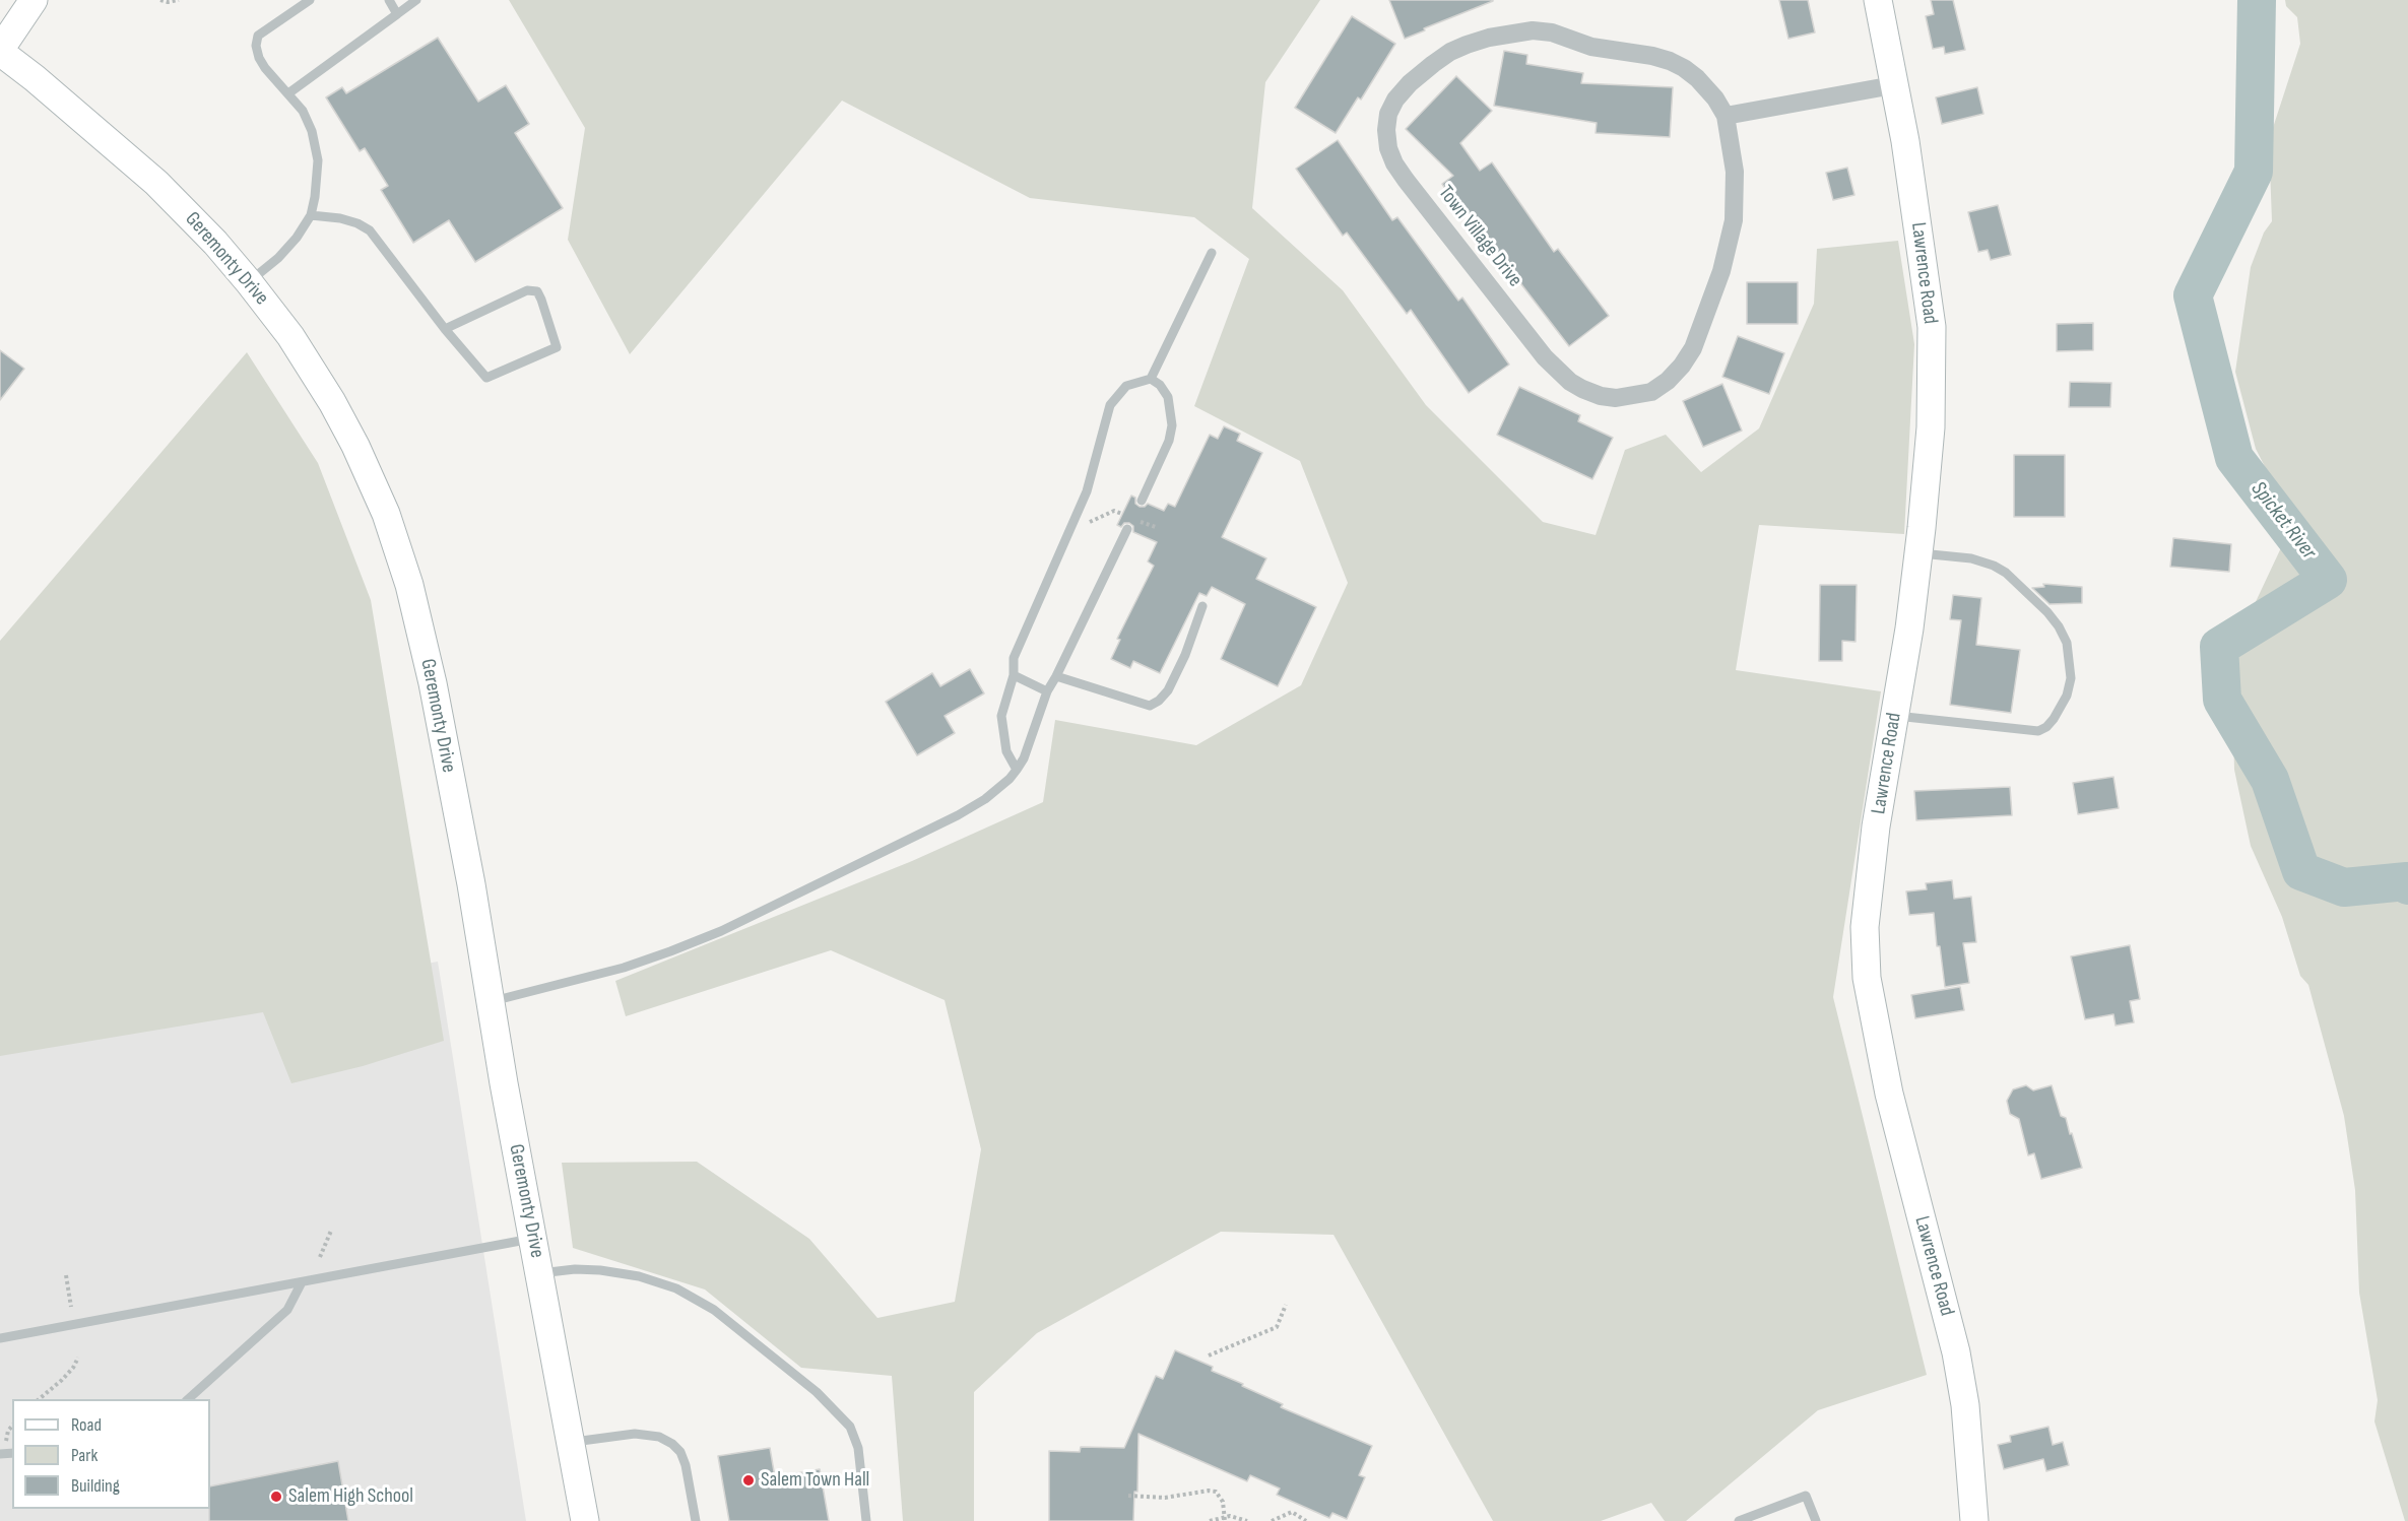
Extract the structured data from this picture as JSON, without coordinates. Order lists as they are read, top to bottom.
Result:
{
  "streets": {
    "street": ["Town Village Drive", "Geremonty Drive", "Lawrence Road"]
  },
  "water": ["Spicket River"],
  "places": ["Salem Town Hall", "Salem High School"],
  "legend": ["Road", "Park", "Building"]
}
